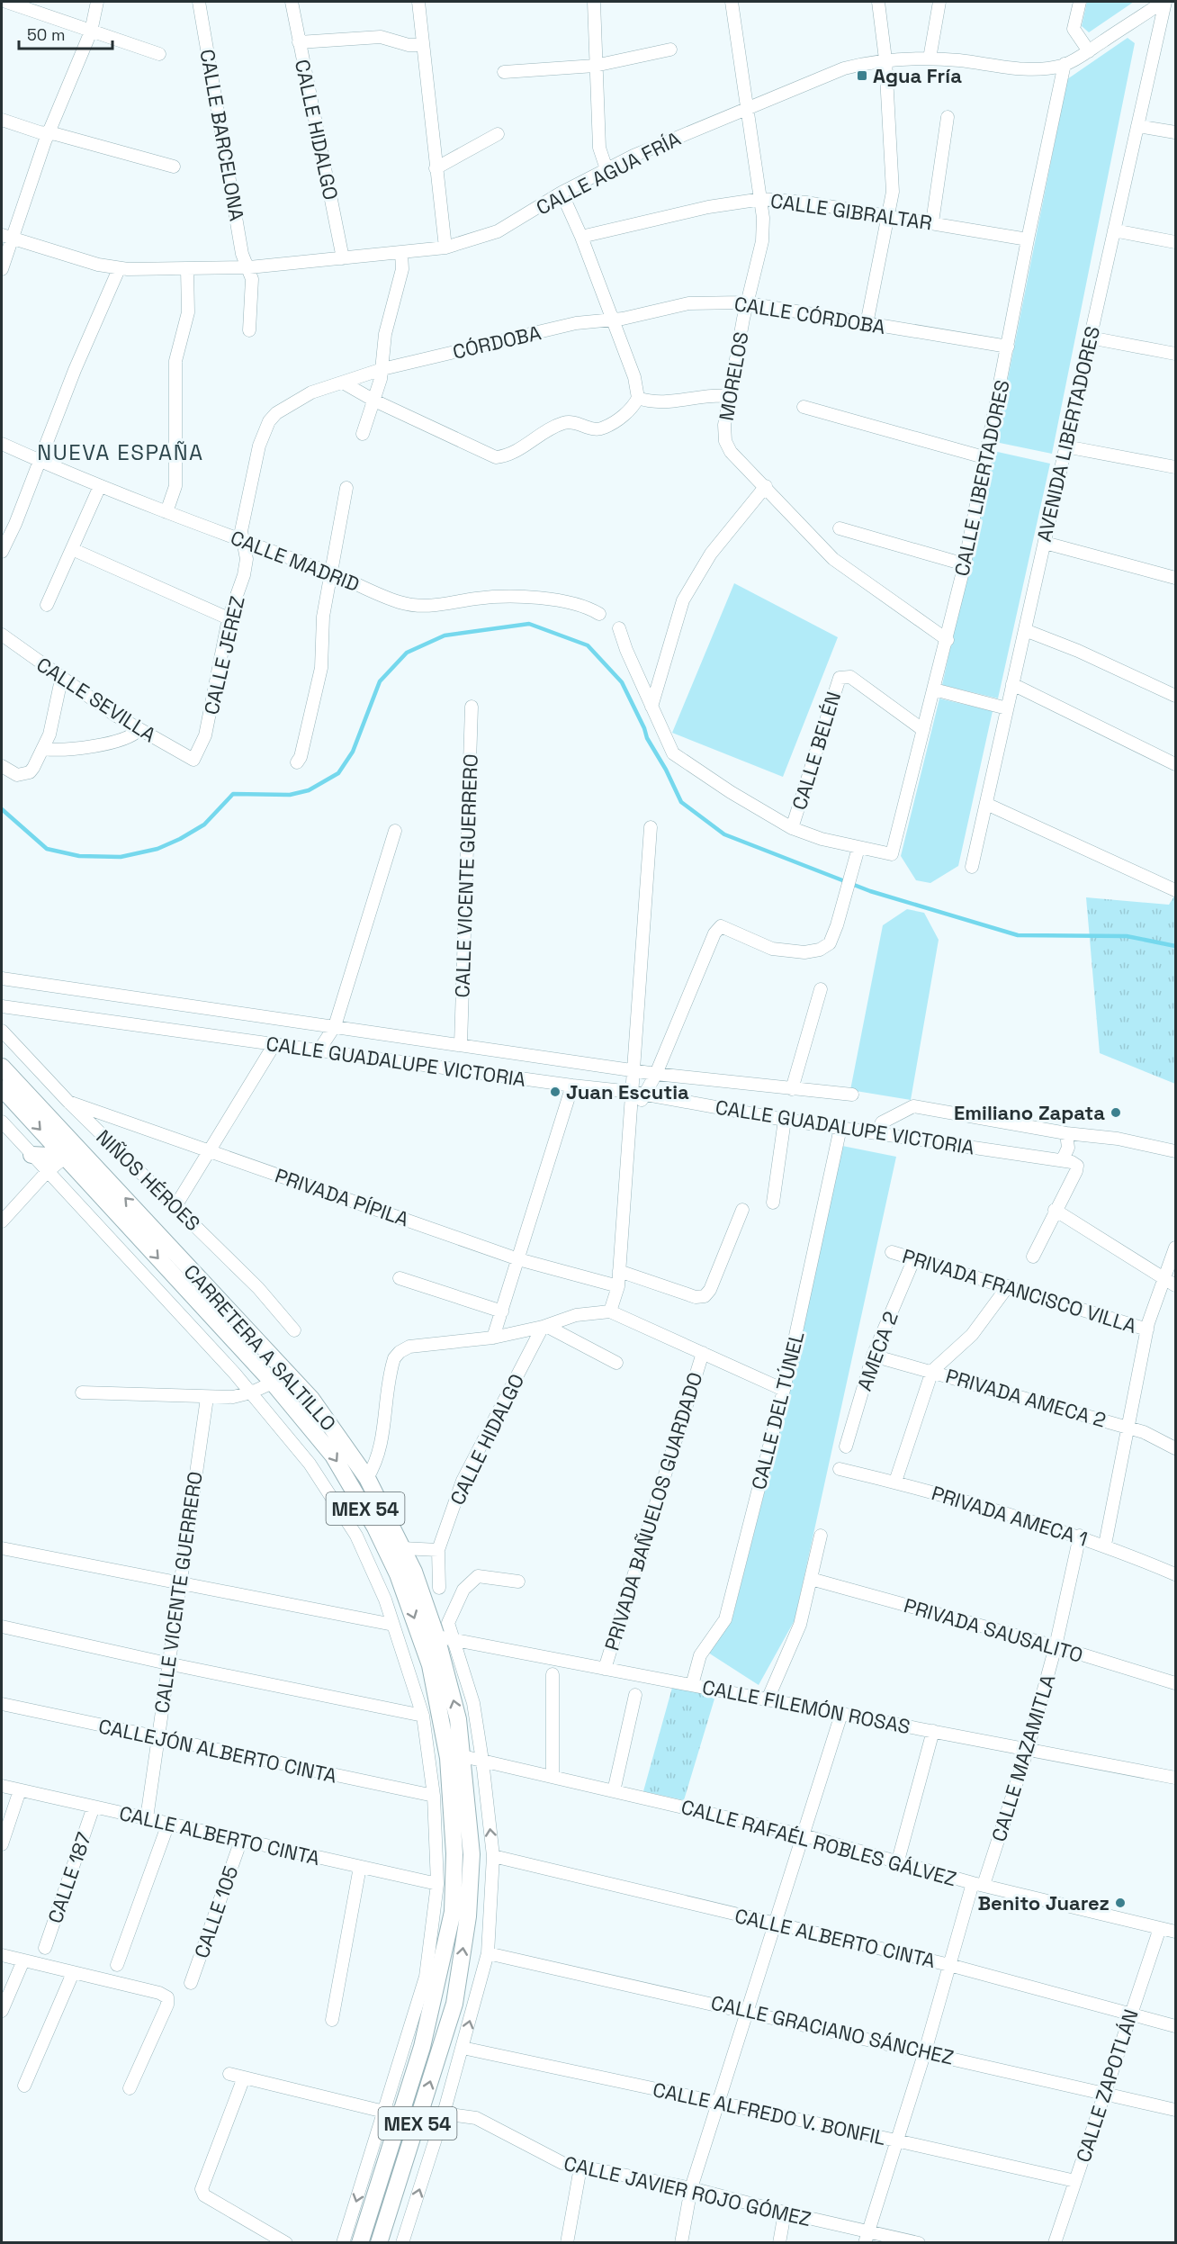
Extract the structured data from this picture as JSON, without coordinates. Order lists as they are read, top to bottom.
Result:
{
  "streets": {
    "main road": ["CARRETERA A SALTILLO", "MEX 54"],
    "street": [
      "CALLE HIDALGO",
      "CALLE BARCELONA",
      "CALLE AGUA FRÍA",
      "CALLE GIBRALTAR",
      "CALLE CÓRDOBA",
      "CÓRDOBA",
      "MORELOS",
      "AVENIDA LIBERTADORES",
      "CALLE LIBERTADORES",
      "CALLE MADRID",
      "CALLE JEREZ",
      "CALLE SEVILLA",
      "CALLE BELÉN",
      "CALLE VICENTE GUERRERO",
      "CALLE GUADALUPE VICTORIA",
      "NIÑOS HÉROES",
      "PRIVADA PÍPILA",
      "PRIVADA FRANCISCO VILLA",
      "AMECA 2",
      "PRIVADA AMECA 2",
      "CALLE DEL TÚNEL",
      "PRIVADA BAÑUELOS GUARDADO",
      "PRIVADA AMECA 1",
      "PRIVADA SAUSALITO",
      "CALLE FILEMÓN ROSAS",
      "CALLEJÓN ALBERTO CINTA",
      "CALLE MAZAMITLA",
      "CALLE ALBERTO CINTA",
      "CALLE RAFAÉL ROBLES GÁLVEZ",
      "CALLE 187",
      "CALLE 105",
      "CALLE GRACIANO SÁNCHEZ",
      "CALLE ZAPOTLÁN",
      "CALLE ALFREDO V. BONFIL",
      "CALLE JAVIER ROJO GÓMEZ"
    ]
  },
  "crossings": [
    ["CALLE HIDALGO", "CALLE AGUA FRÍA"],
    ["CALLE BARCELONA", "CALLE AGUA FRÍA"],
    ["CALLE AGUA FRÍA", "MORELOS"],
    ["CALLE AGUA FRÍA", "AVENIDA LIBERTADORES"],
    ["CALLE AGUA FRÍA", "CALLE LIBERTADORES"],
    ["CALLE GIBRALTAR", "MORELOS"],
    ["CALLE GIBRALTAR", "CALLE LIBERTADORES"],
    ["CALLE CÓRDOBA", "CÓRDOBA"],
    ["CALLE CÓRDOBA", "MORELOS"],
    ["CALLE CÓRDOBA", "CALLE LIBERTADORES"],
    ["CÓRDOBA", "CALLE JEREZ"],
    ["MORELOS", "CALLE LIBERTADORES"],
    ["CALLE LIBERTADORES", "CALLE BELÉN"],
    ["CALLE MADRID", "CALLE JEREZ"],
    ["CALLE JEREZ", "CALLE SEVILLA"],
    ["CALLE VICENTE GUERRERO", "CALLE GUADALUPE VICTORIA"],
    ["CALLE VICENTE GUERRERO", "CALLEJÓN ALBERTO CINTA"],
    ["CALLE VICENTE GUERRERO", "CALLE ALBERTO CINTA"],
    ["CALLE GUADALUPE VICTORIA", "CALLE DEL TÚNEL"],
    ["NIÑOS HÉROES", "PRIVADA PÍPILA"],
    ["PRIVADA FRANCISCO VILLA", "AMECA 2"],
    ["CARRETERA A SALTILLO", "CALLE FILEMÓN ROSAS"],
    ["CARRETERA A SALTILLO", "CALLEJÓN ALBERTO CINTA"],
    ["CARRETERA A SALTILLO", "CALLE ALBERTO CINTA"],
    ["CARRETERA A SALTILLO", "CALLE RAFAÉL ROBLES GÁLVEZ"],
    ["CARRETERA A SALTILLO", "CALLE JAVIER ROJO GÓMEZ"],
    ["AMECA 2", "PRIVADA AMECA 2"],
    ["CALLE DEL TÚNEL", "CALLE FILEMÓN ROSAS"],
    ["PRIVADA BAÑUELOS GUARDADO", "CALLE FILEMÓN ROSAS"],
    ["PRIVADA AMECA 1", "CALLE MAZAMITLA"],
    ["PRIVADA SAUSALITO", "CALLE MAZAMITLA"],
    ["CALLE FILEMÓN ROSAS", "CALLE MAZAMITLA"],
    ["CALLE MAZAMITLA", "CALLE ALBERTO CINTA"],
    ["CALLE MAZAMITLA", "CALLE RAFAÉL ROBLES GÁLVEZ"],
    ["CALLE MAZAMITLA", "CALLE GRACIANO SÁNCHEZ"],
    ["CALLE MAZAMITLA", "CALLE ALFREDO V. BONFIL"],
    ["CALLE MAZAMITLA", "CALLE JAVIER ROJO GÓMEZ"],
    ["CALLE ALBERTO CINTA", "CALLE 187"],
    ["CALLE ALBERTO CINTA", "CALLE 105"],
    ["CALLE ALBERTO CINTA", "CALLE ZAPOTLÁN"],
    ["CALLE RAFAÉL ROBLES GÁLVEZ", "CALLE ZAPOTLÁN"],
    ["CALLE GRACIANO SÁNCHEZ", "CALLE ZAPOTLÁN"],
    ["CALLE ZAPOTLÁN", "CALLE ALFREDO V. BONFIL"]
  ],
  "districts": ["NUEVA ESPAÑA"],
  "places": {
    "transit": ["Agua Fría"],
    "other": ["Juan Escutia", "Emiliano Zapata", "Benito Juarez"]
  },
  "scale_bar": "50 m"
}
